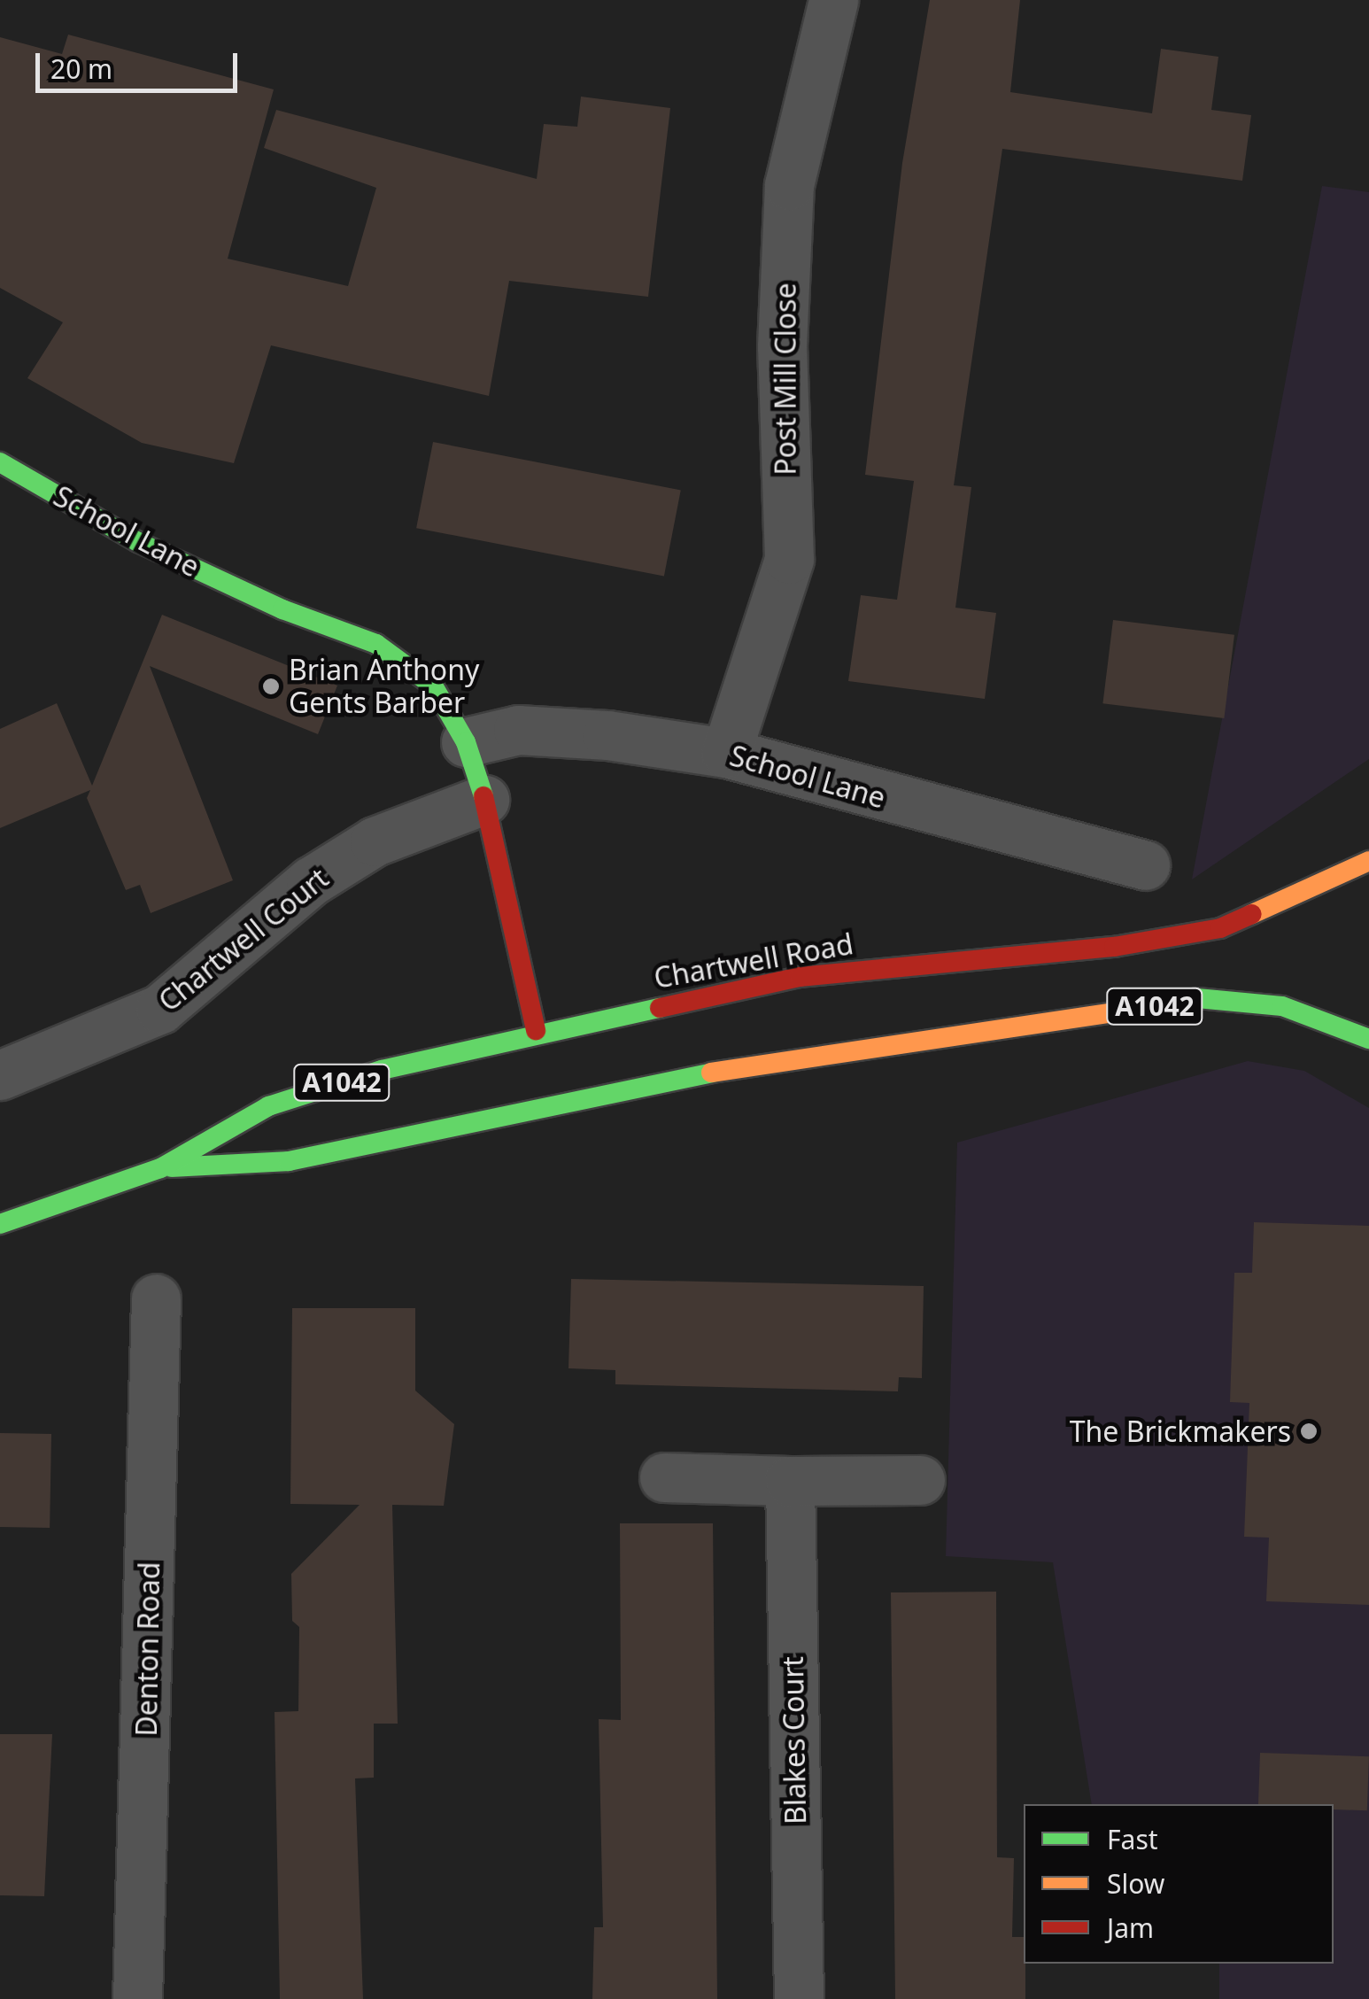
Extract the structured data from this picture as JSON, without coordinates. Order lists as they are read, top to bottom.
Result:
{
  "streets": {
    "main road": ["School Lane", "Chartwell Road", "A1042"],
    "street": [
      "Post Mill Close",
      "Chartwell Court",
      "Denton Road",
      "Blakes Court"
    ]
  },
  "crossings": [
    ["Post Mill Close", "School Lane"],
    ["School Lane", "Chartwell Court"],
    ["School Lane", "Chartwell Road"]
  ],
  "places": ["Brian Anthony Gents Barber", "The Brickmakers"],
  "legend": ["Fast", "Slow", "Jam"],
  "scale_bar": "20 m"
}
